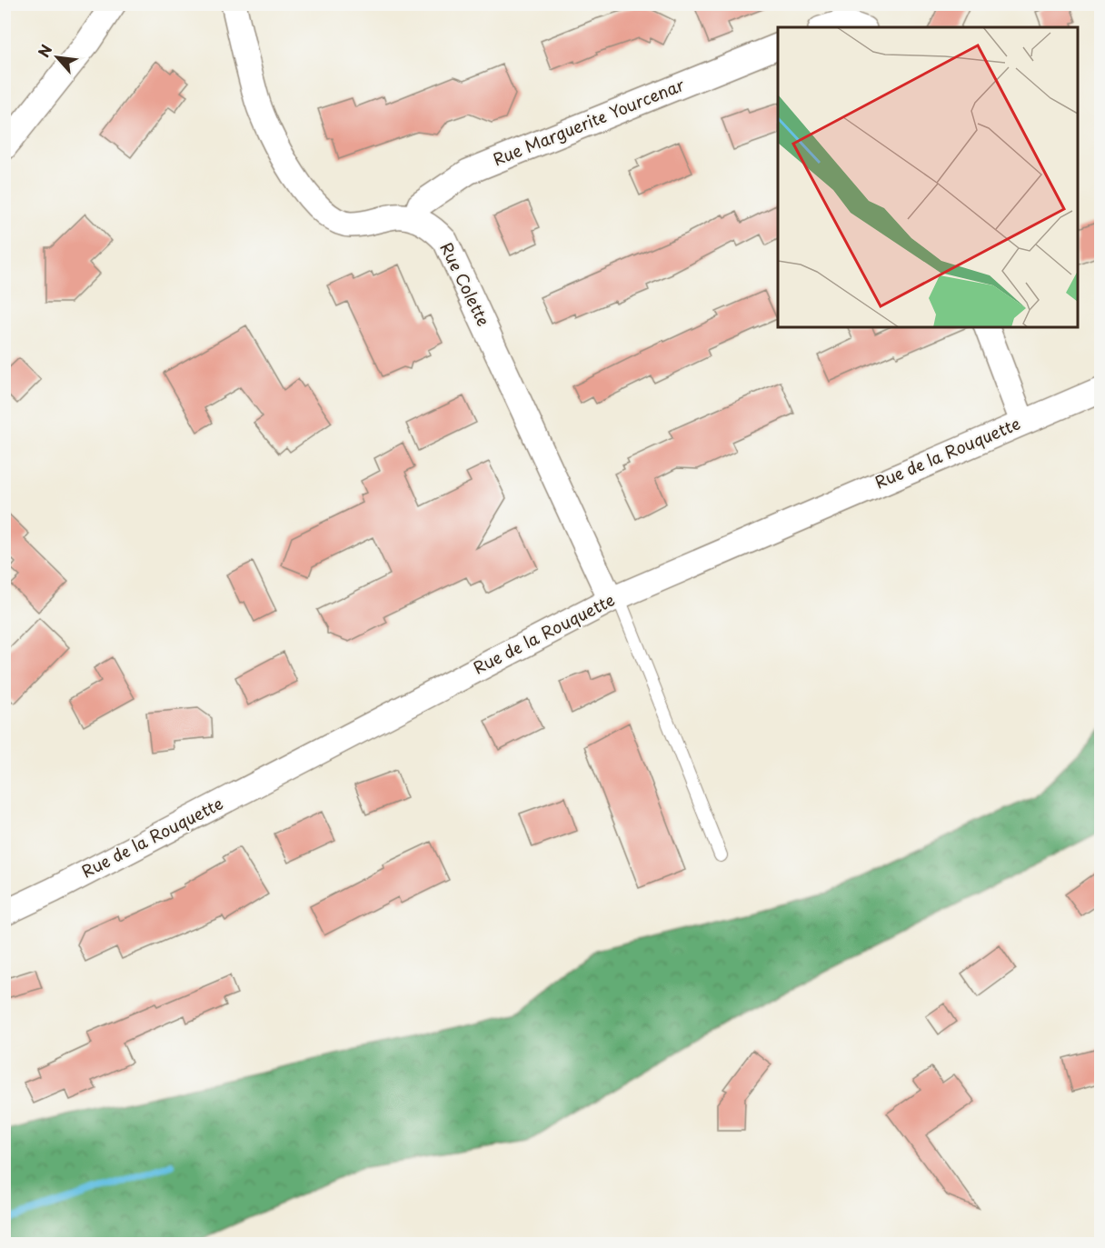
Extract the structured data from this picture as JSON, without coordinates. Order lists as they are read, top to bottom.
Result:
{
  "streets": {
    "street": ["Rue Marguerite Yourcenar", "Rue Colette", "Rue de la Rouquette"]
  },
  "crossings": [
    ["Rue Marguerite Yourcenar", "Rue Colette"],
    ["Rue Colette", "Rue de la Rouquette"]
  ],
  "north": "top left"
}
